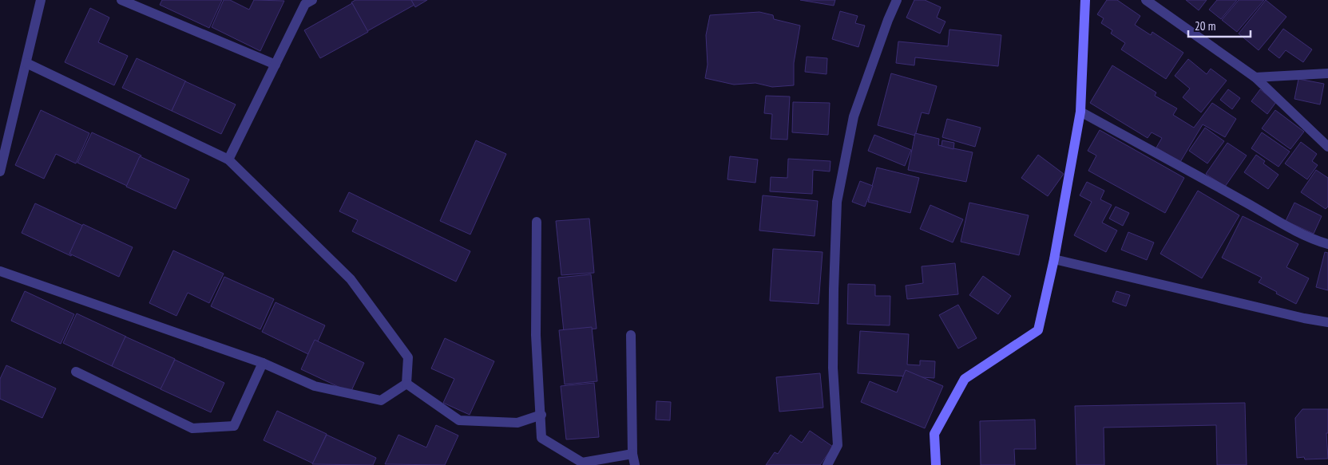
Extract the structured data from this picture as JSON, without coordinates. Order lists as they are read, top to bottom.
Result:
{
  "scale_bar": "20 m"
}
